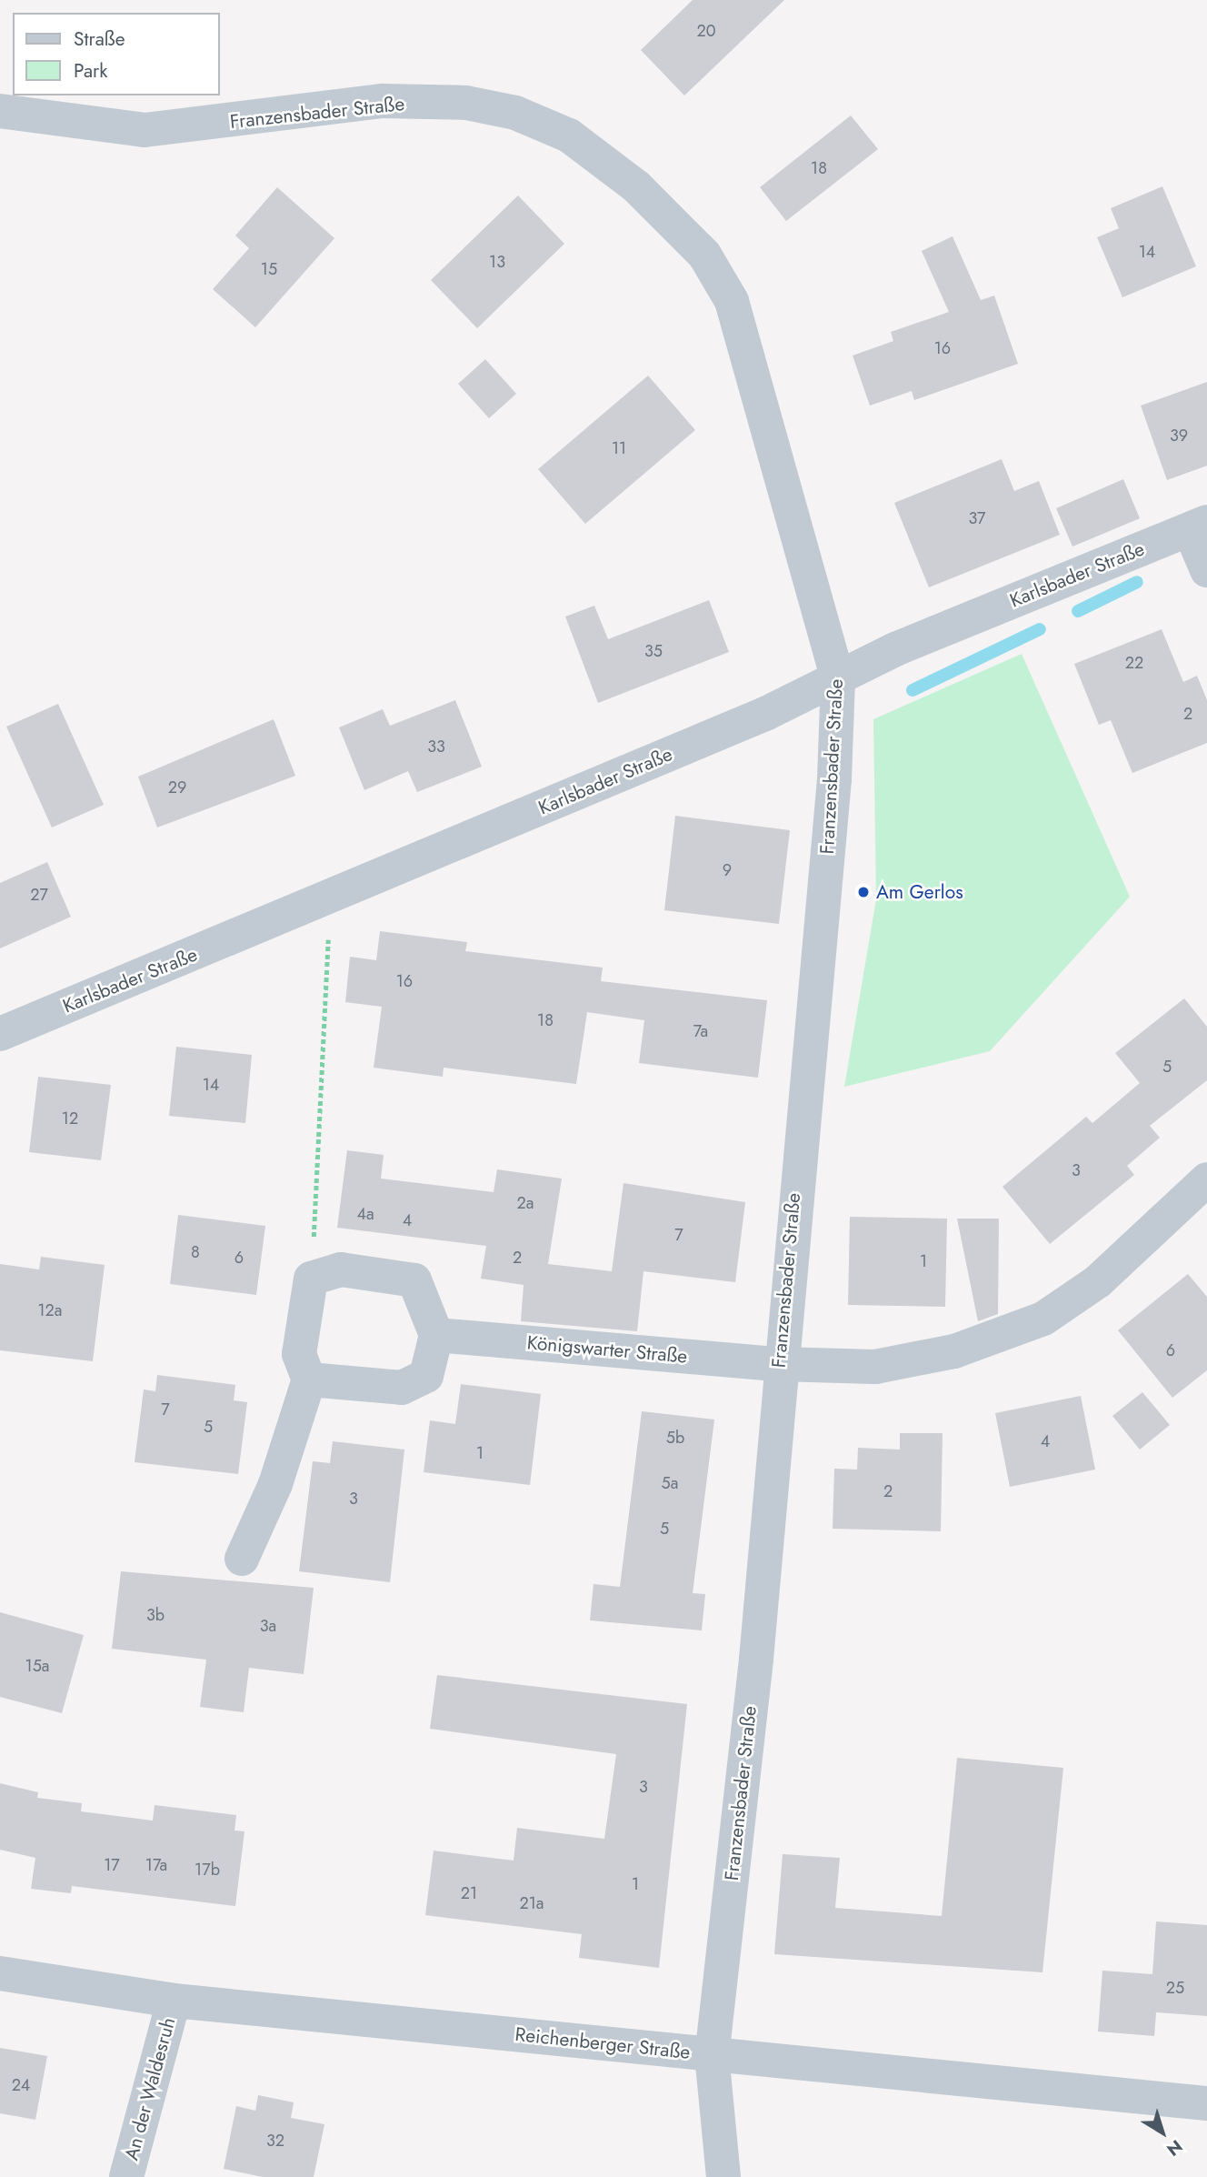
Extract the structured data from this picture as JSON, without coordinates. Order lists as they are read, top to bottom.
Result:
{
  "streets": {
    "street": [
      "Franzensbader Straße",
      "Karlsbader Straße",
      "Königswarter Straße",
      "Reichenberger Straße",
      "An der Waldesruh"
    ]
  },
  "crossings": [
    ["Franzensbader Straße", "Karlsbader Straße"],
    ["Franzensbader Straße", "Königswarter Straße"],
    ["Franzensbader Straße", "Reichenberger Straße"],
    ["Reichenberger Straße", "An der Waldesruh"]
  ],
  "places": ["Am Gerlos"],
  "house_numbers": [
    "20",
    "18",
    "14",
    "13",
    "15",
    "16",
    "39",
    "11",
    "37",
    "35",
    "22",
    "2",
    "33",
    "29",
    "9",
    "27",
    "16",
    "18",
    "7a",
    "5",
    "14",
    "12",
    "3",
    "2a",
    "4a",
    "4",
    "7",
    "8",
    "6",
    "2",
    "1",
    "12a",
    "6",
    "7",
    "5",
    "5b",
    "4",
    "1",
    "5a",
    "2",
    "3",
    "5",
    "3b",
    "3a",
    "15a",
    "3",
    "17",
    "17a",
    "17b",
    "1",
    "21",
    "21a",
    "25",
    "24",
    "32"
  ],
  "legend": ["Straße", "Park"],
  "north": "bottom right"
}
